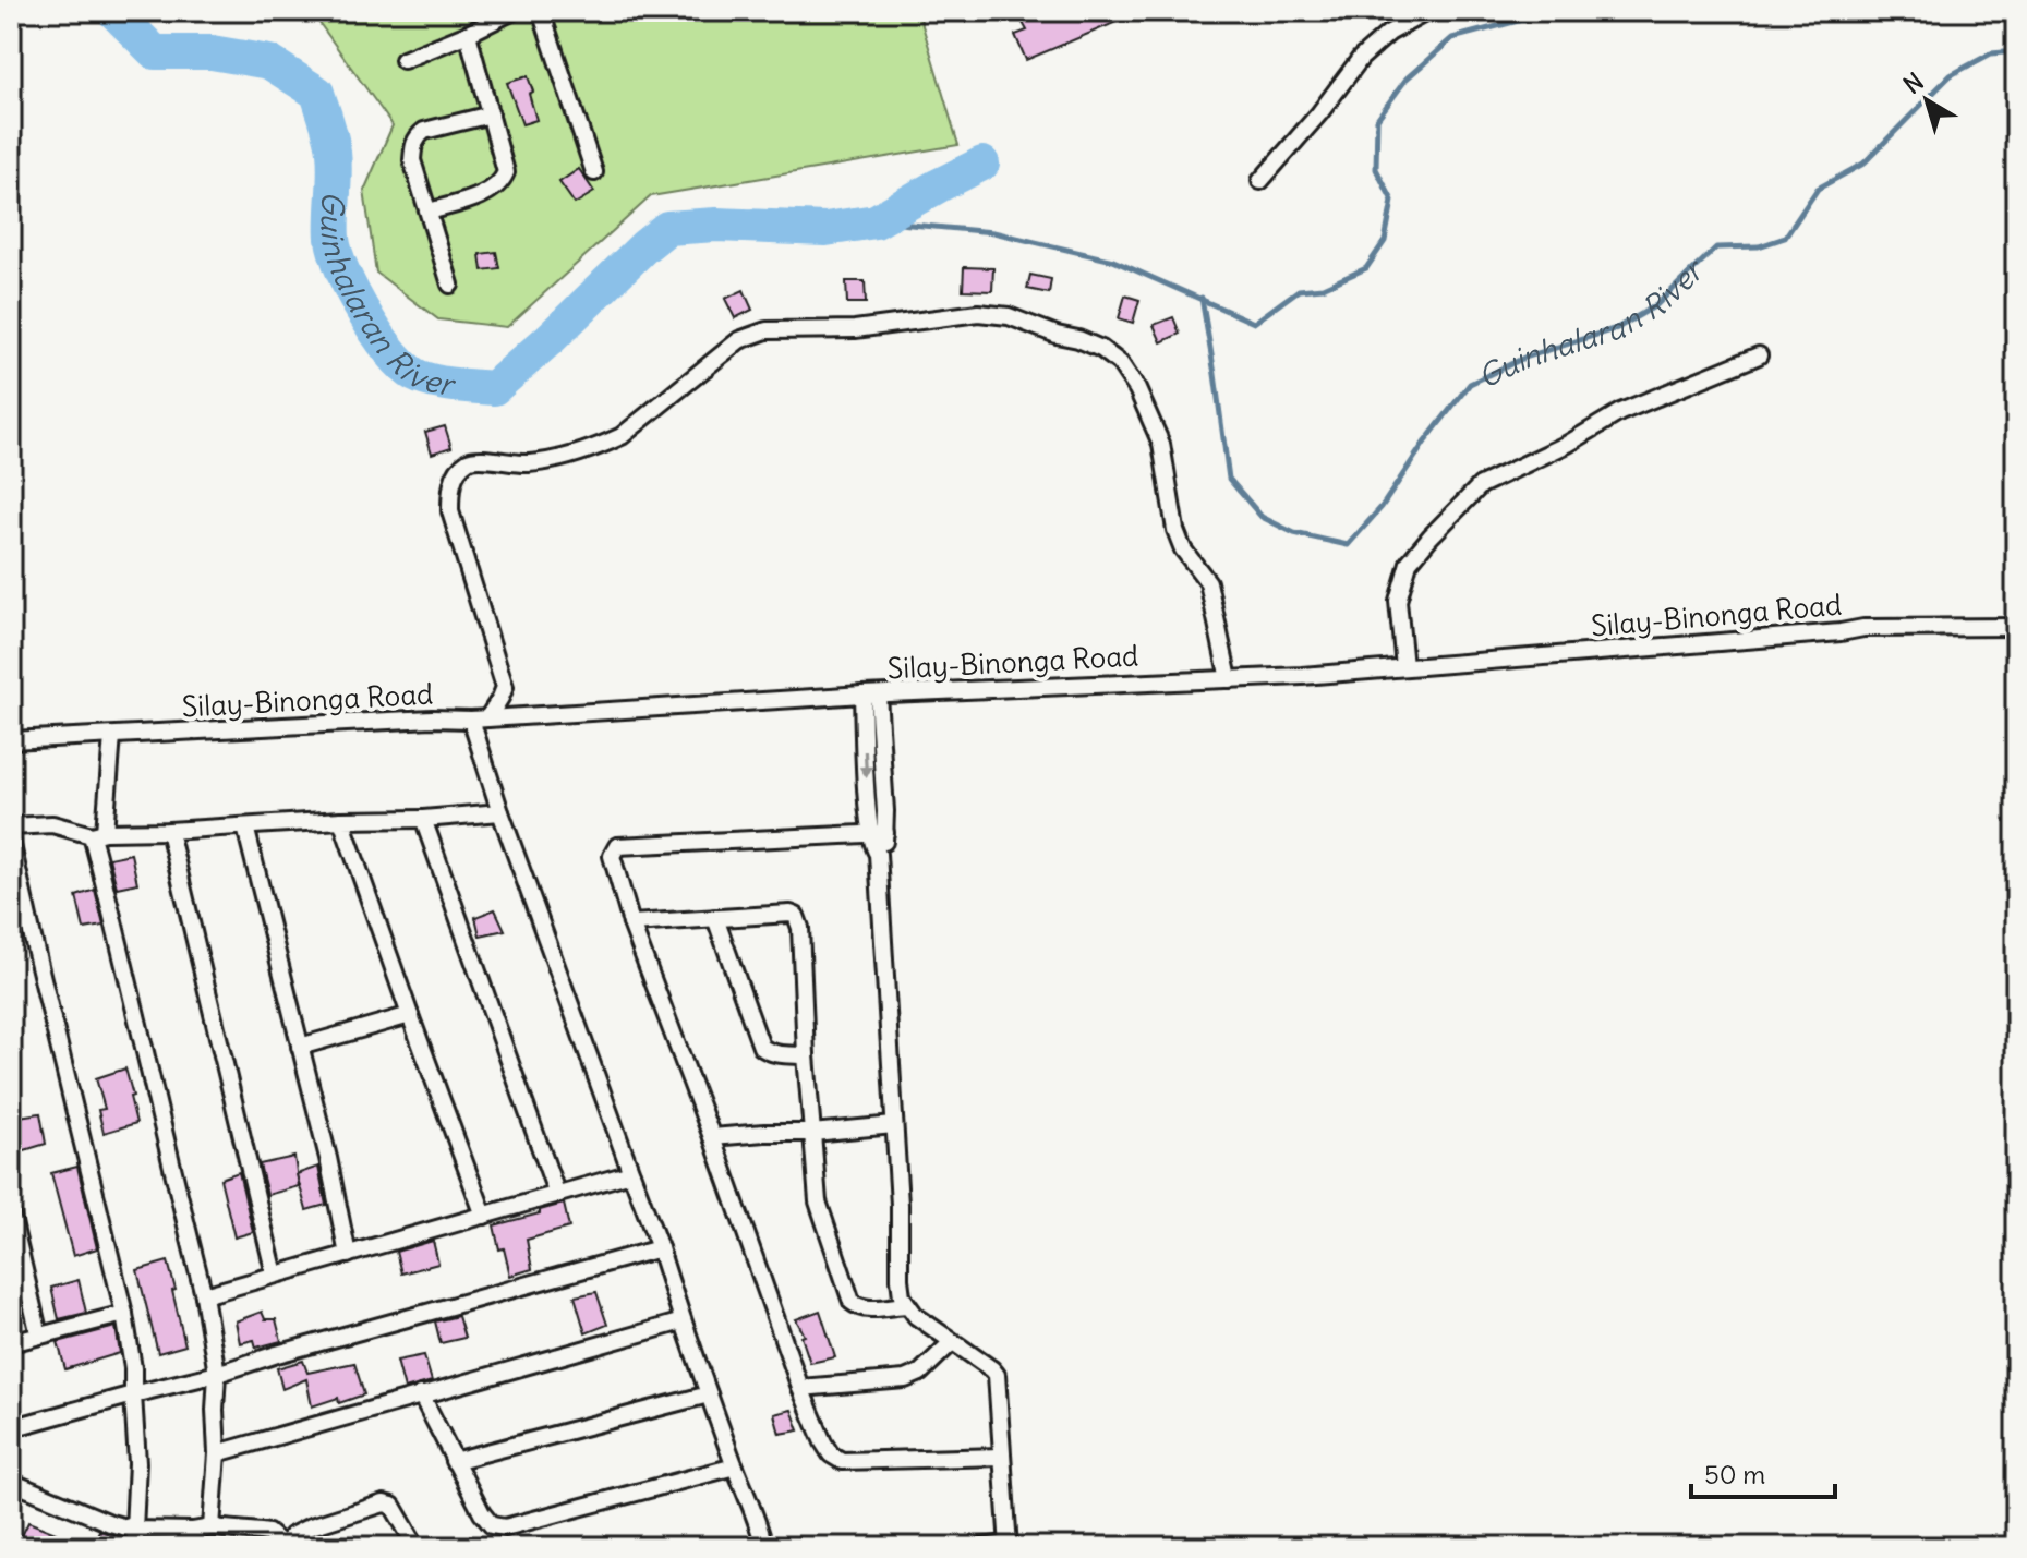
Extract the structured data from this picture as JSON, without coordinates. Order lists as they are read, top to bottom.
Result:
{
  "streets": {
    "street": ["Silay-Binonga Road"]
  },
  "water": ["Guinhalaran River"],
  "scale_bar": "50 m",
  "north": "top left"
}
